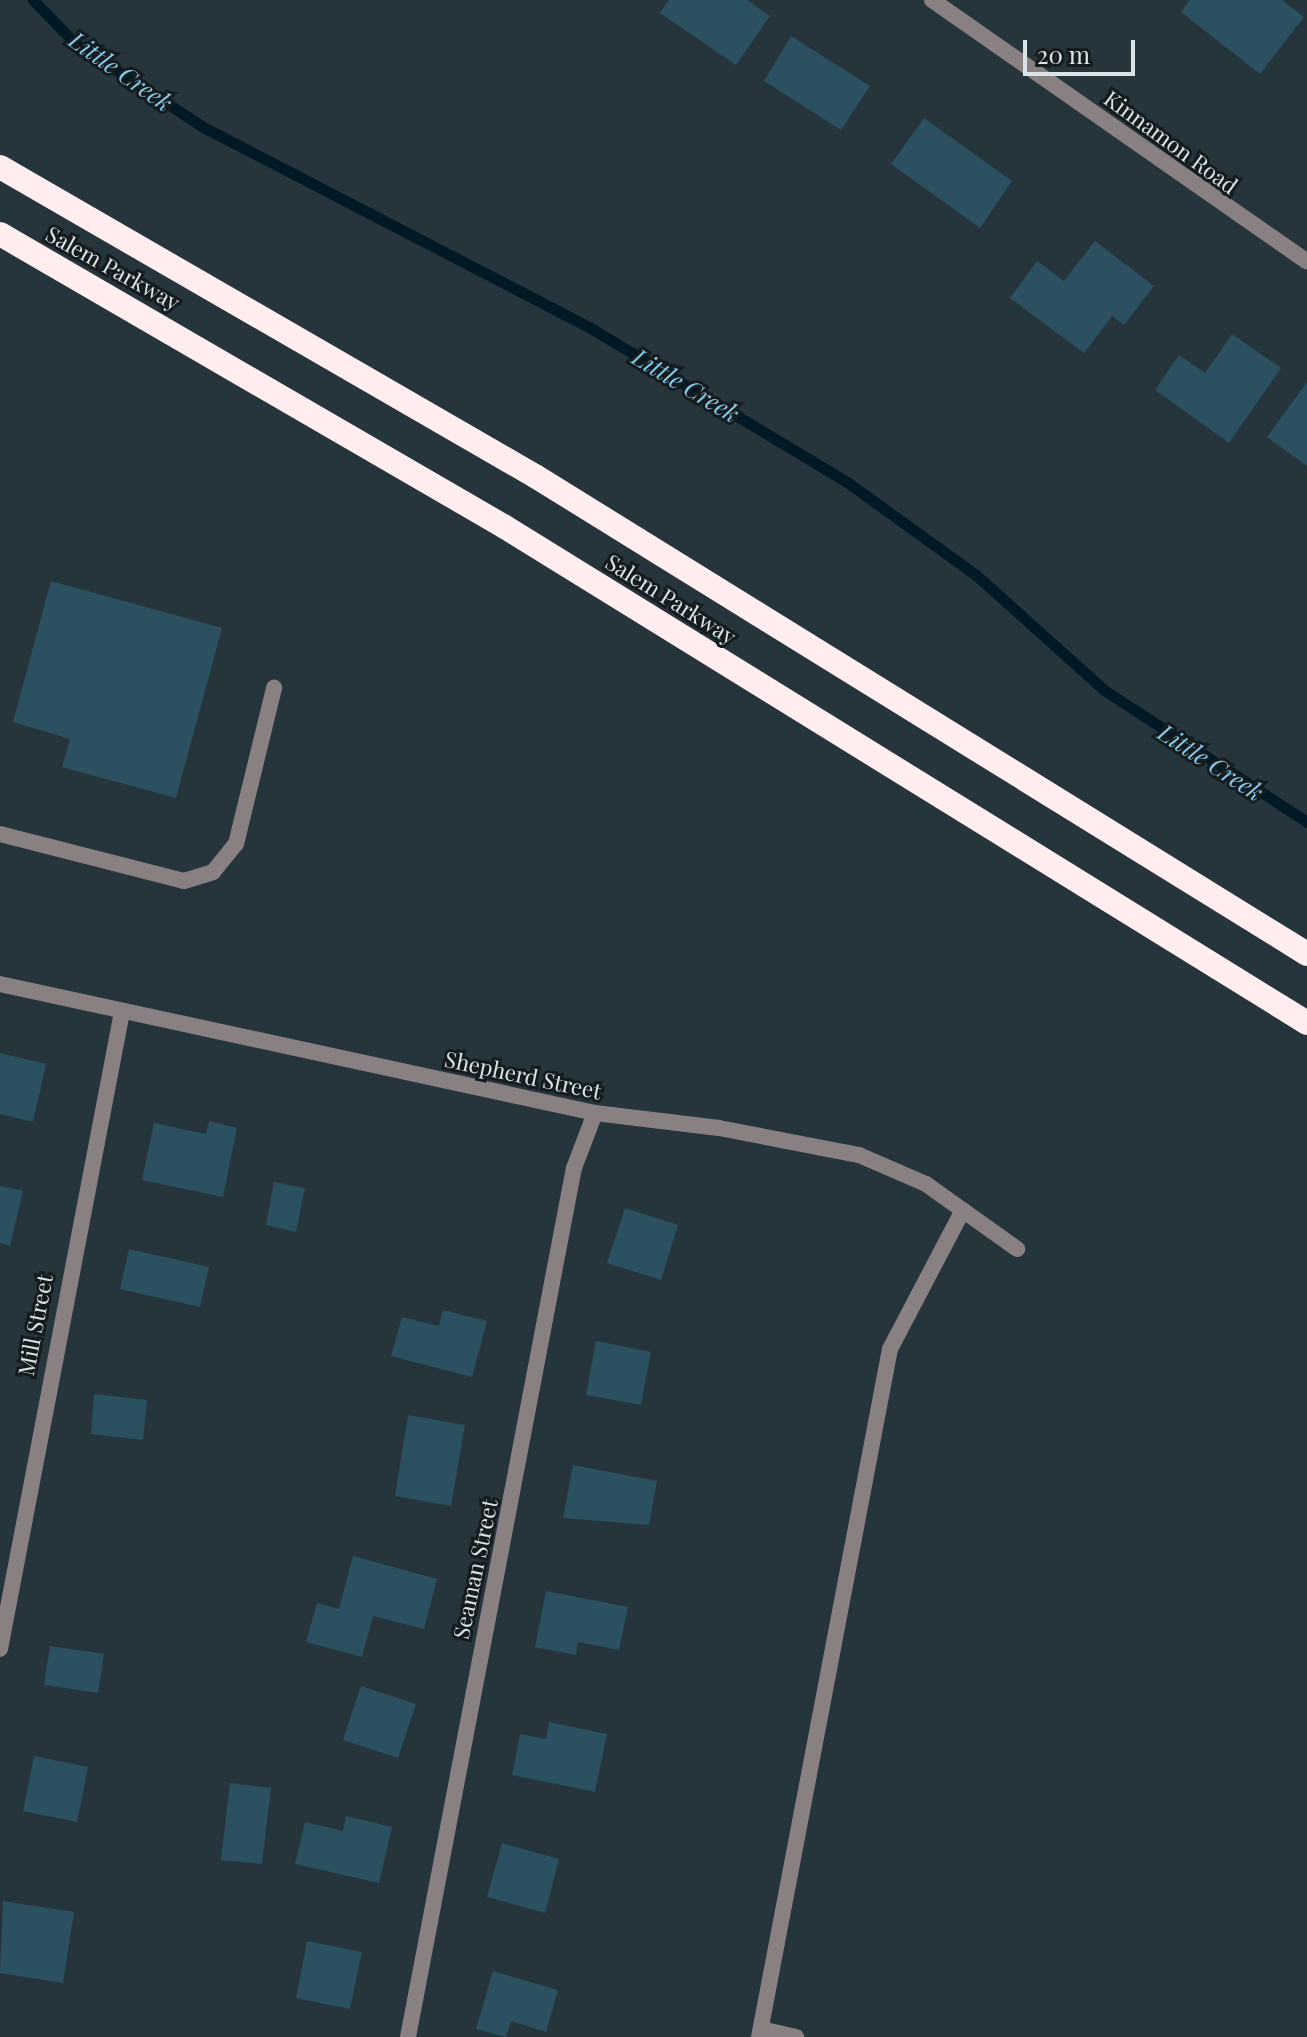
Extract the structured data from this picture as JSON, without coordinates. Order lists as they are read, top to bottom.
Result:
{
  "streets": {
    "highway": ["Salem Parkway"],
    "street": [
      "Kinnamon Road",
      "Shepherd Street",
      "Mill Street",
      "Seaman Street"
    ]
  },
  "crossings": [
    ["Shepherd Street", "Mill Street"],
    ["Shepherd Street", "Seaman Street"]
  ],
  "water": ["Little Creek"],
  "scale_bar": "20 m"
}
